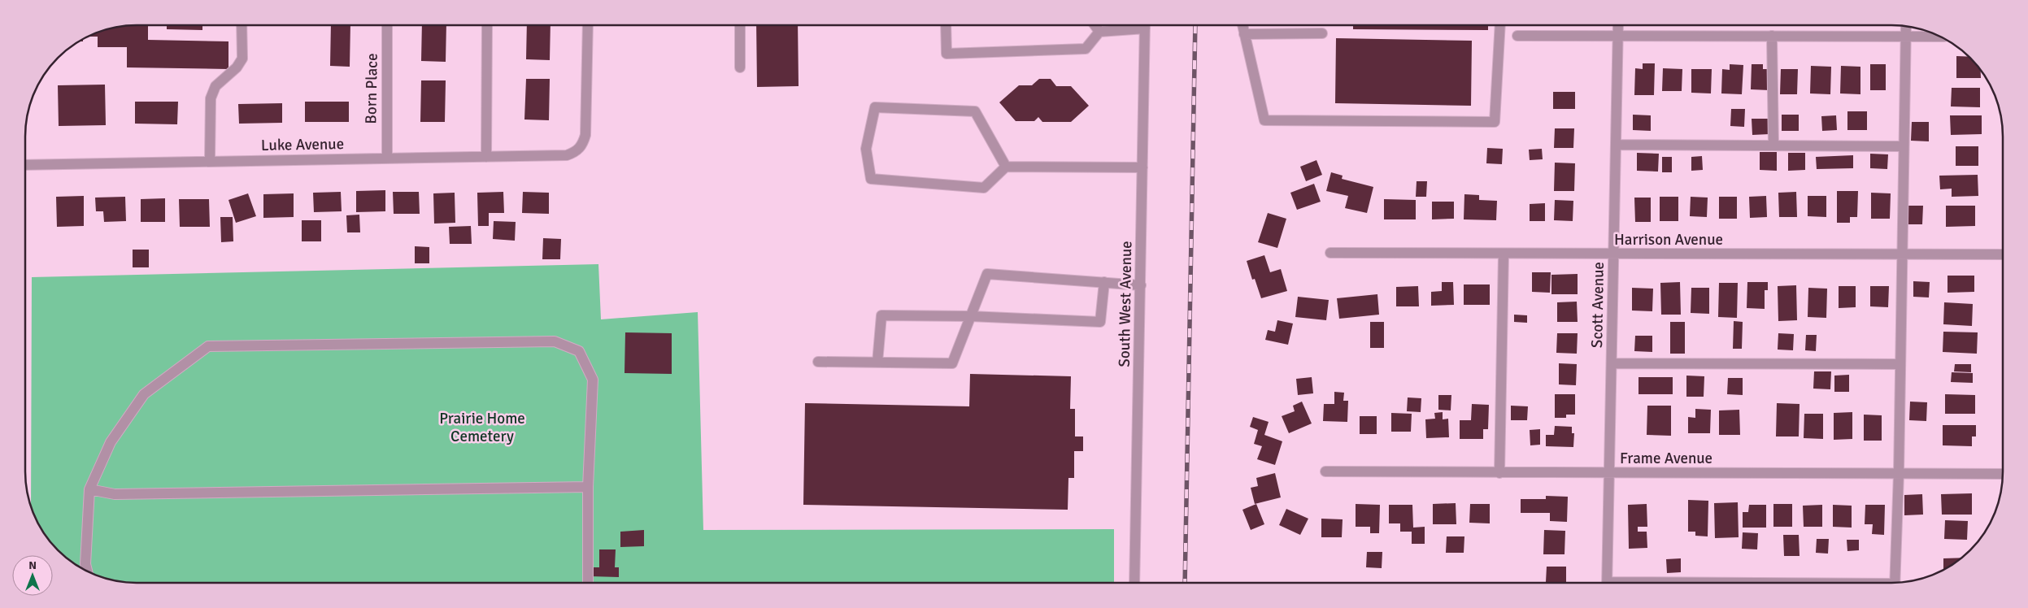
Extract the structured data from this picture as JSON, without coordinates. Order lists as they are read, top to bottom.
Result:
{
  "streets": {
    "street": [
      "Born Place",
      "Luke Avenue",
      "Harrison Avenue",
      "South West Avenue",
      "Scott Avenue",
      "Frame Avenue"
    ]
  },
  "crossings": [
    ["Born Place", "Luke Avenue"],
    ["Harrison Avenue", "Scott Avenue"],
    ["Scott Avenue", "Frame Avenue"]
  ],
  "parks": ["Prairie Home Cemetery"],
  "north": "top"
}
